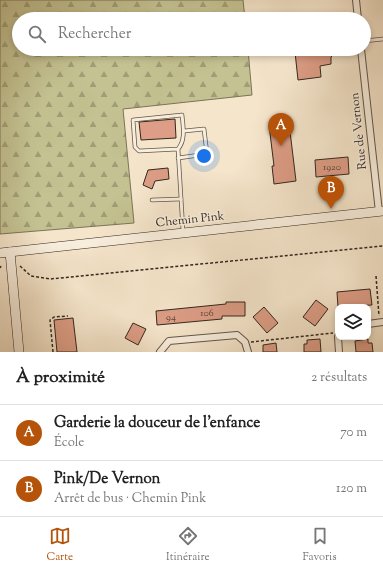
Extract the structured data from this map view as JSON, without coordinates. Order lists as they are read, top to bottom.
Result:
{
  "streets": {
    "main road": ["Chemin Pink"],
    "street": ["Rue de Vernon"]
  },
  "crossings": [
    ["Rue de Vernon", "Chemin Pink"]
  ],
  "house_numbers": ["1920", "106", "94"],
  "page": {
    "search": "Rechercher",
    "pins": ["A", "B"],
    "heading": ["À proximité", "2 résultats"],
    "list": [
      {
        "mark": "A",
        "name": "Garderie la douceur de l'enfance",
        "note": "École",
        "value": "70 m"
      },
      {
        "mark": "B",
        "name": "Pink/De Vernon",
        "note": "Arrêt de bus · Chemin Pink",
        "value": "120 m"
      }
    ],
    "nav": ["Carte", "Itinéraire", "Favoris"]
  }
}
